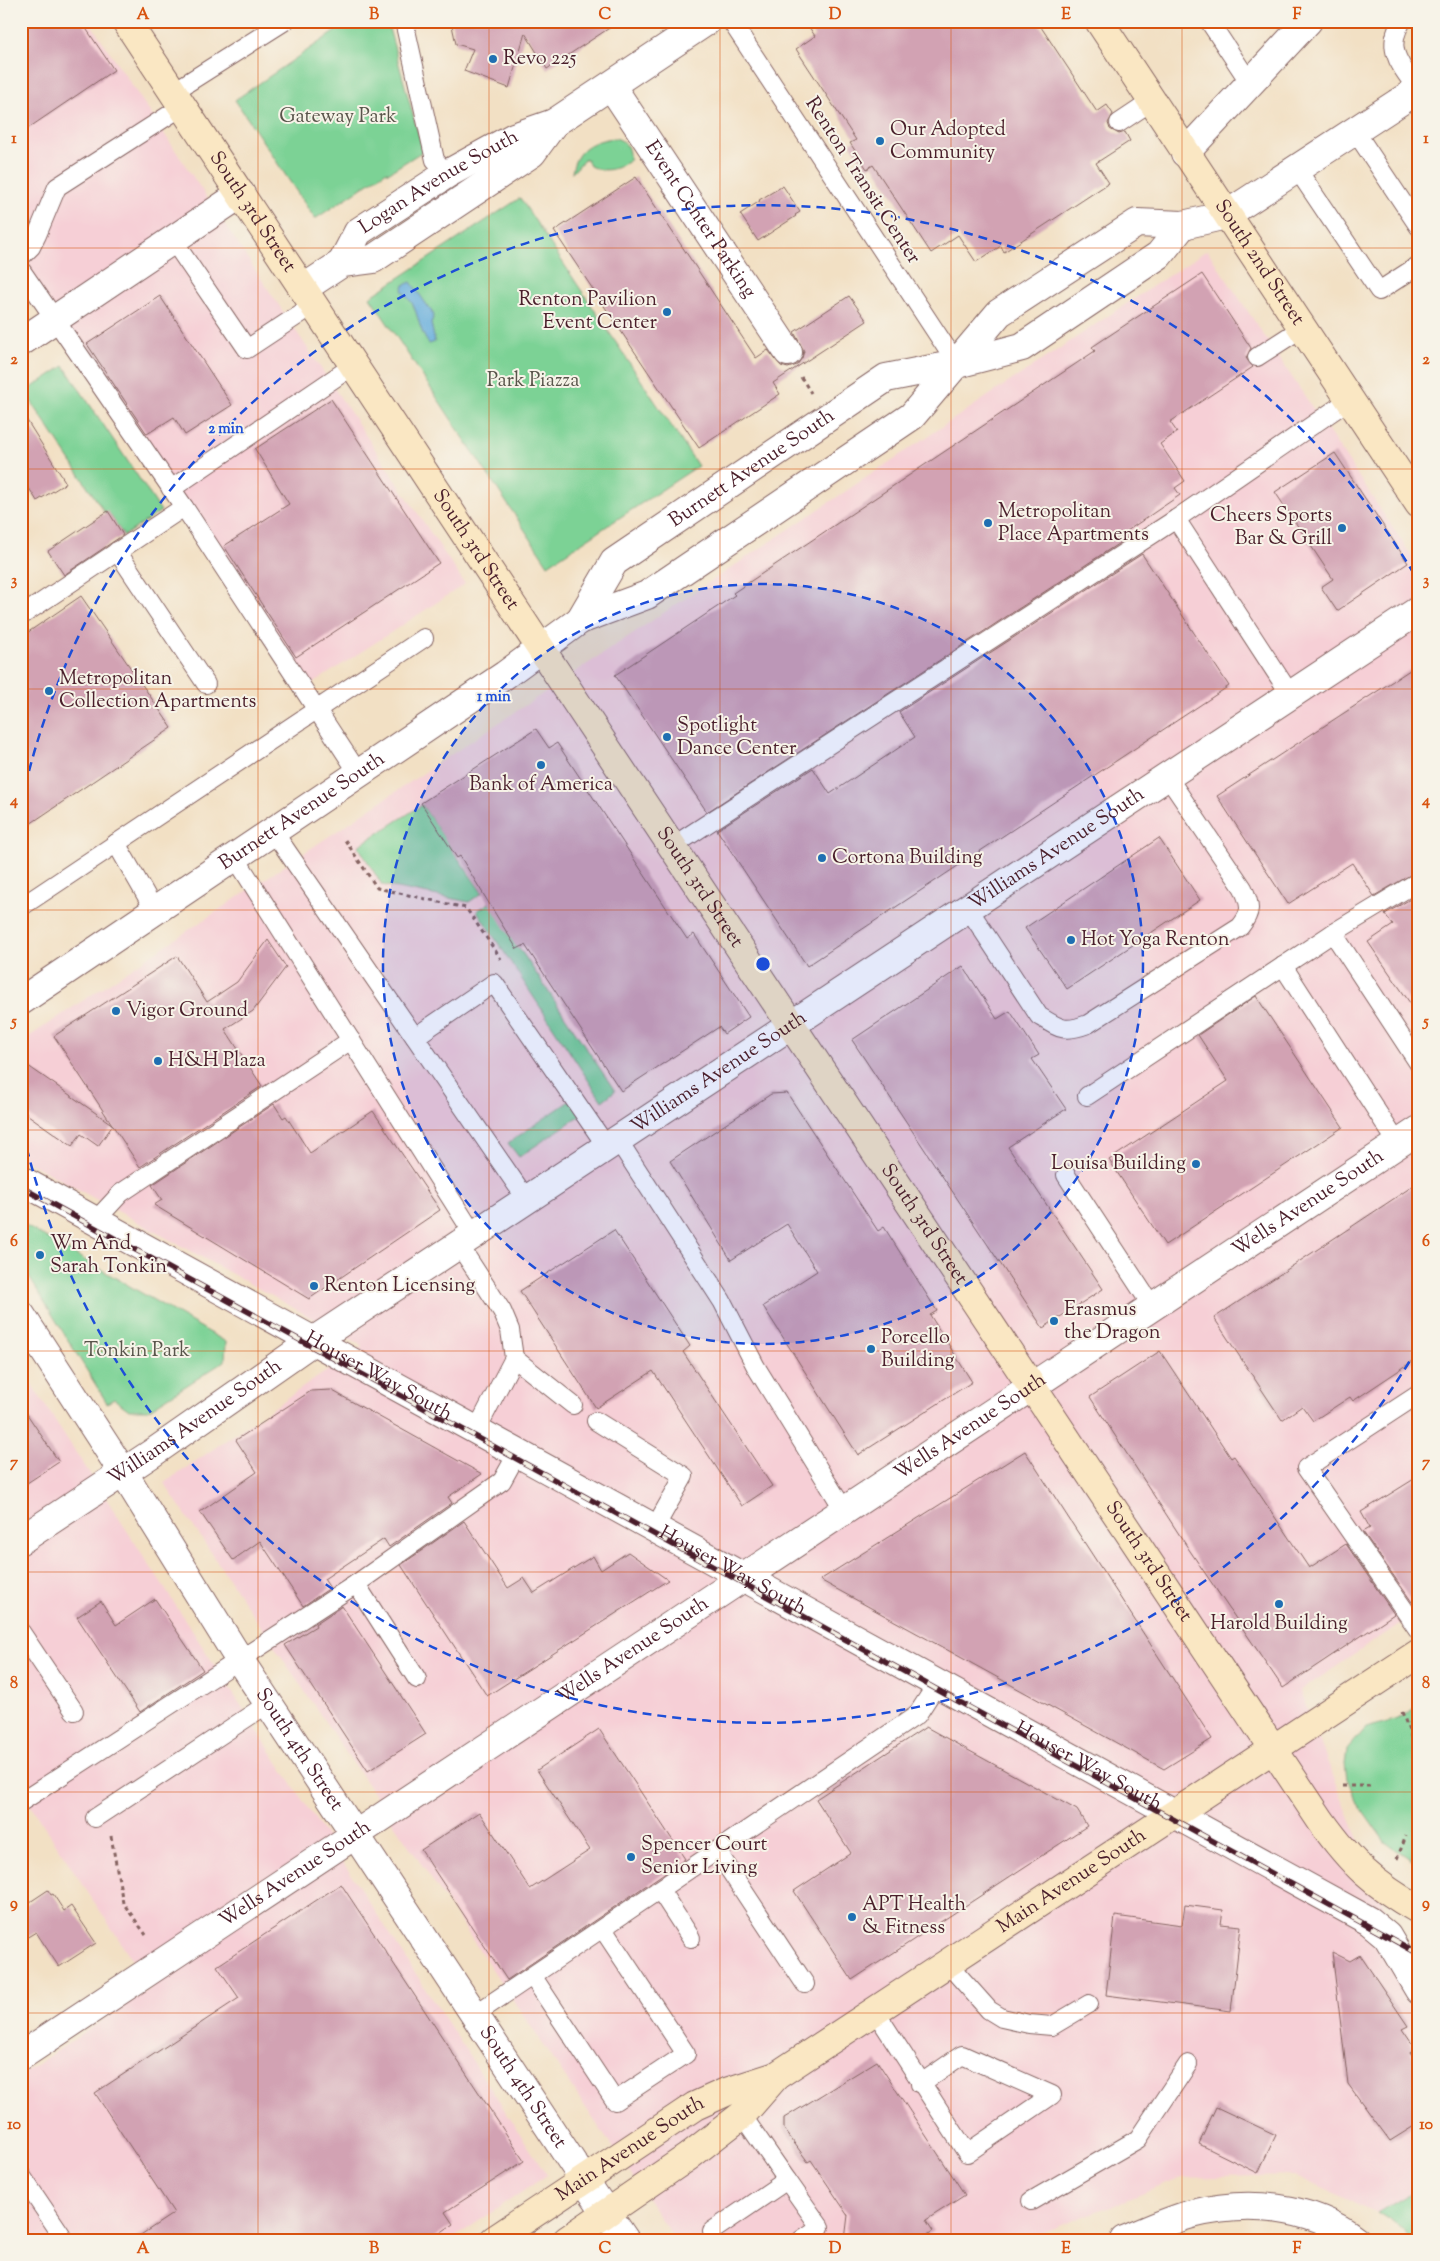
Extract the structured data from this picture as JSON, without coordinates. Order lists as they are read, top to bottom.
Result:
{
  "streets": {
    "main road": ["South 3rd Street", "South 2nd Street", "Main Avenue South"],
    "street": [
      "Logan Avenue South",
      "Event Center Parking",
      "Burnett Avenue South",
      "Williams Avenue South",
      "Wells Avenue South",
      "Houser Way South",
      "South 4th Street"
    ],
    "lane": ["Renton Transit Center"]
  },
  "crossings": [
    ["Renton Transit Center", "Burnett Avenue South"],
    ["Logan Avenue South", "South 3rd Street"],
    ["Logan Avenue South", "Event Center Parking"],
    ["South 3rd Street", "Burnett Avenue South"],
    ["South 3rd Street", "Williams Avenue South"],
    ["South 3rd Street", "Wells Avenue South"],
    ["South 3rd Street", "Main Avenue South"],
    ["South 2nd Street", "Burnett Avenue South"],
    ["Williams Avenue South", "Houser Way South"],
    ["Williams Avenue South", "South 4th Street"],
    ["Wells Avenue South", "Houser Way South"],
    ["Wells Avenue South", "South 4th Street"],
    ["Houser Way South", "Main Avenue South"],
    ["South 4th Street", "Main Avenue South"]
  ],
  "parks": ["Gateway Park", "Park Piazza", "Tonkin Park"],
  "places": [
    "Revo 225",
    "Our Adopted Community",
    "Renton Pavilion Event Center",
    "Metropolitan Place Apartments",
    "Cheers Sports Bar & Grill",
    "Metropolitan Collection Apartments",
    "Spotlight Dance Center",
    "Bank of America",
    "Cortona Building",
    "Hot Yoga Renton",
    "Vigor Ground",
    "H&H Plaza",
    "Louisa Building",
    "Wm And Sarah Tonkin",
    "Renton Licensing",
    "Erasmus the Dragon",
    "Porcello Building",
    "Harold Building",
    "Spencer Court Senior Living",
    "APT Health & Fitness"
  ],
  "grid": {
    "columns": [
      "A",
      "B",
      "C",
      "D",
      "E",
      "F"
    ],
    "rows": [
      "1",
      "2",
      "3",
      "4",
      "5",
      "6",
      "7",
      "8",
      "9",
      "10"
    ]
  },
  "rings": ["2 min", "1 min"]
}
